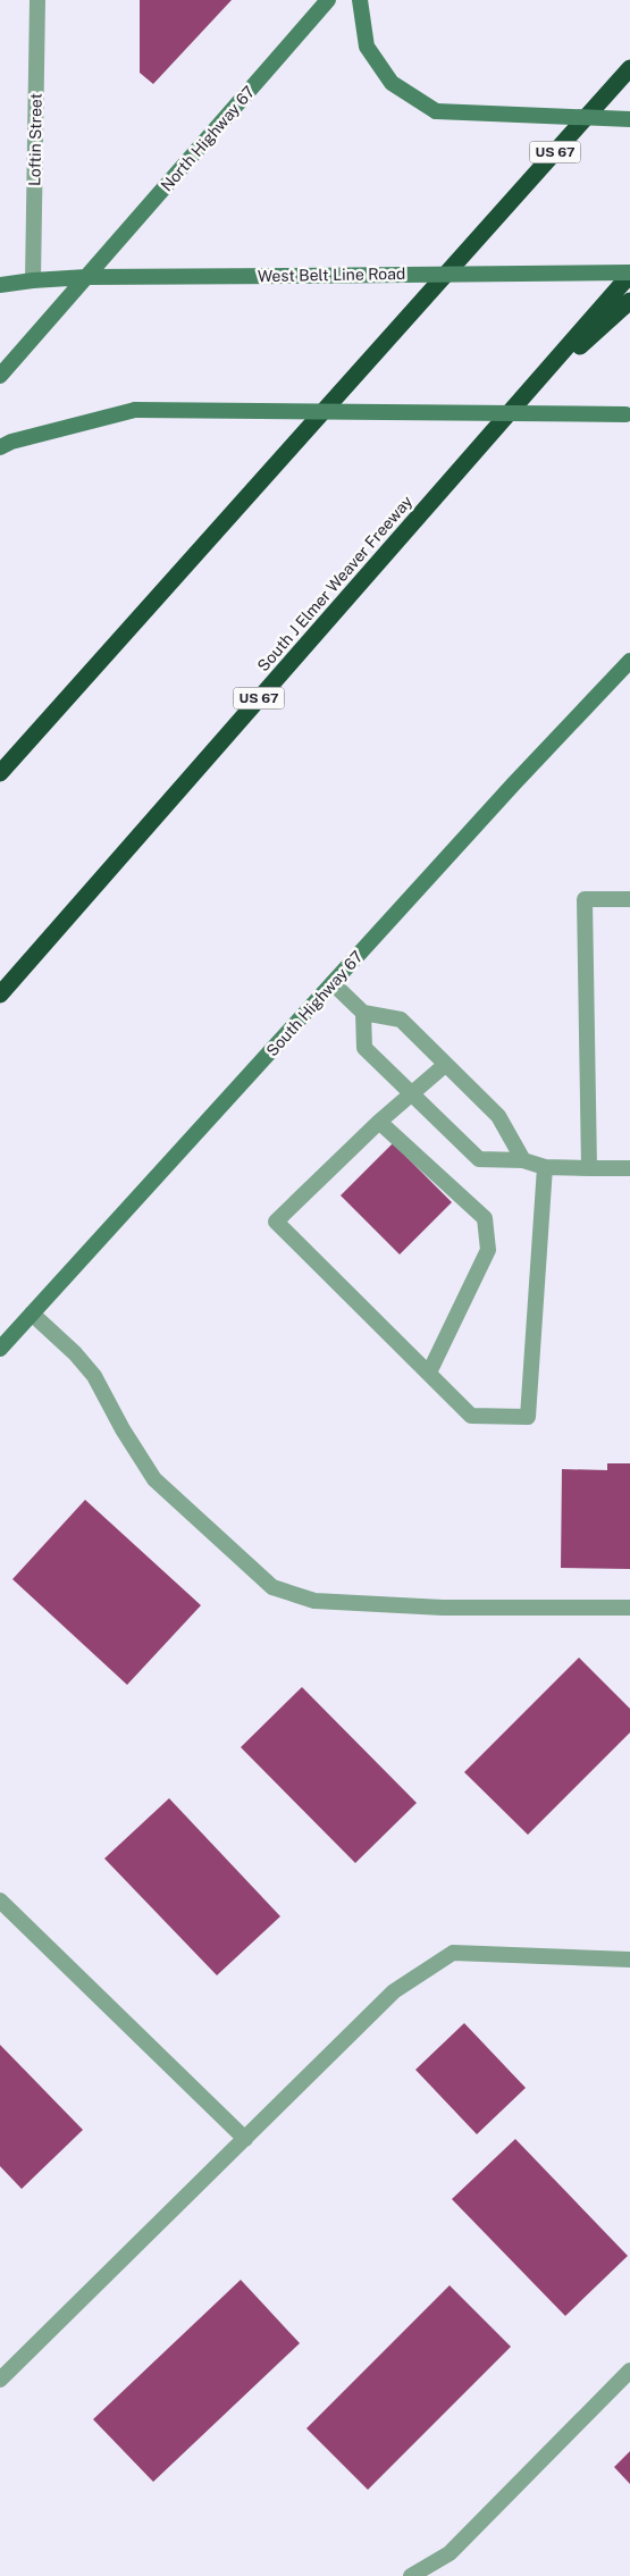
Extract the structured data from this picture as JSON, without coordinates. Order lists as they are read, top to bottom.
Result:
{
  "streets": {
    "highway": ["US 67", "South J Elmer Weaver Freeway"],
    "main road": ["North Highway 67", "West Belt Line Road", "South Highway 67"],
    "street": ["Loftin Street"]
  },
  "crossings": [
    ["North Highway 67", "West Belt Line Road"],
    ["Loftin Street", "West Belt Line Road"],
    ["West Belt Line Road", "South J Elmer Weaver Freeway"]
  ]
}
